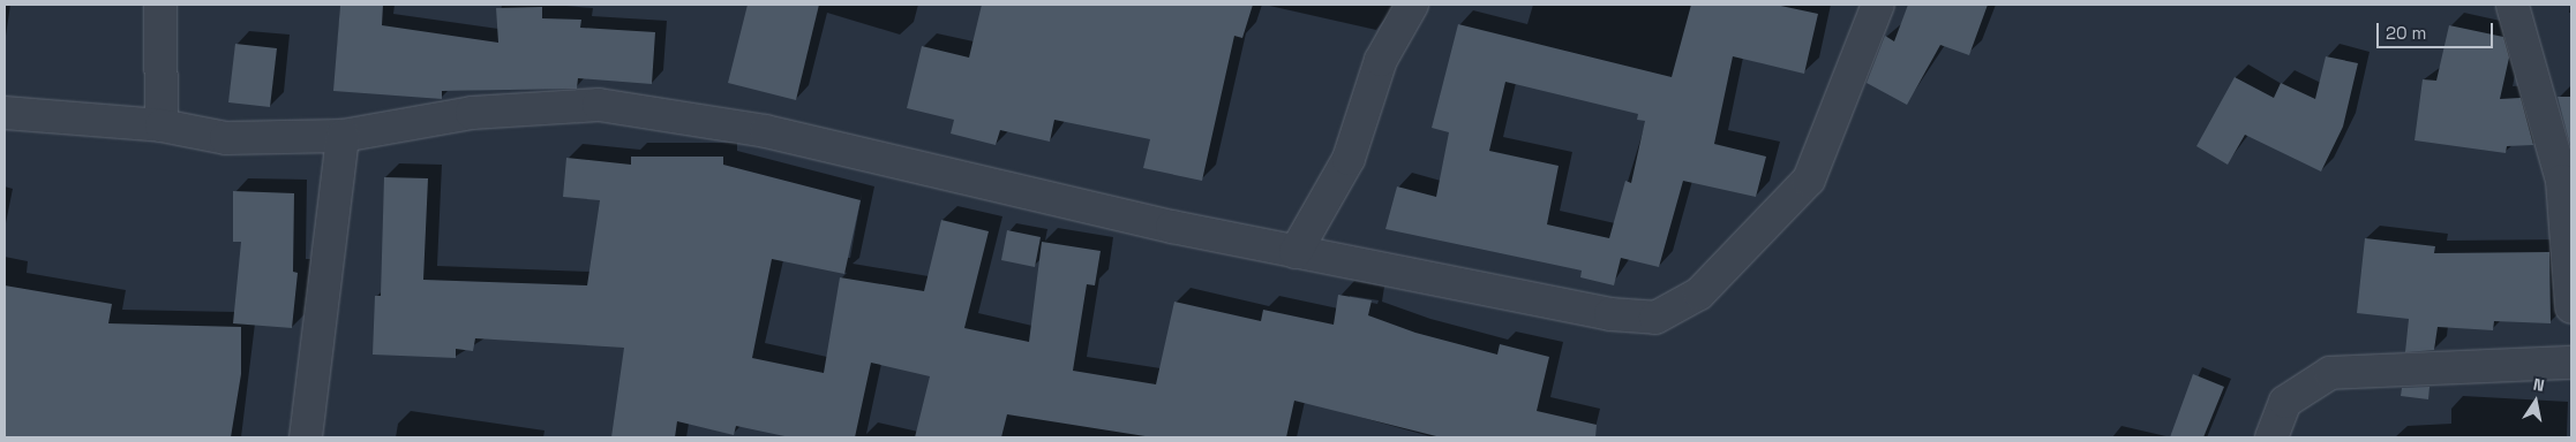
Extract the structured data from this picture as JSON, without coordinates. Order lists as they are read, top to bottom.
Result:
{
  "scale_bar": "20 m",
  "north": "top"
}
